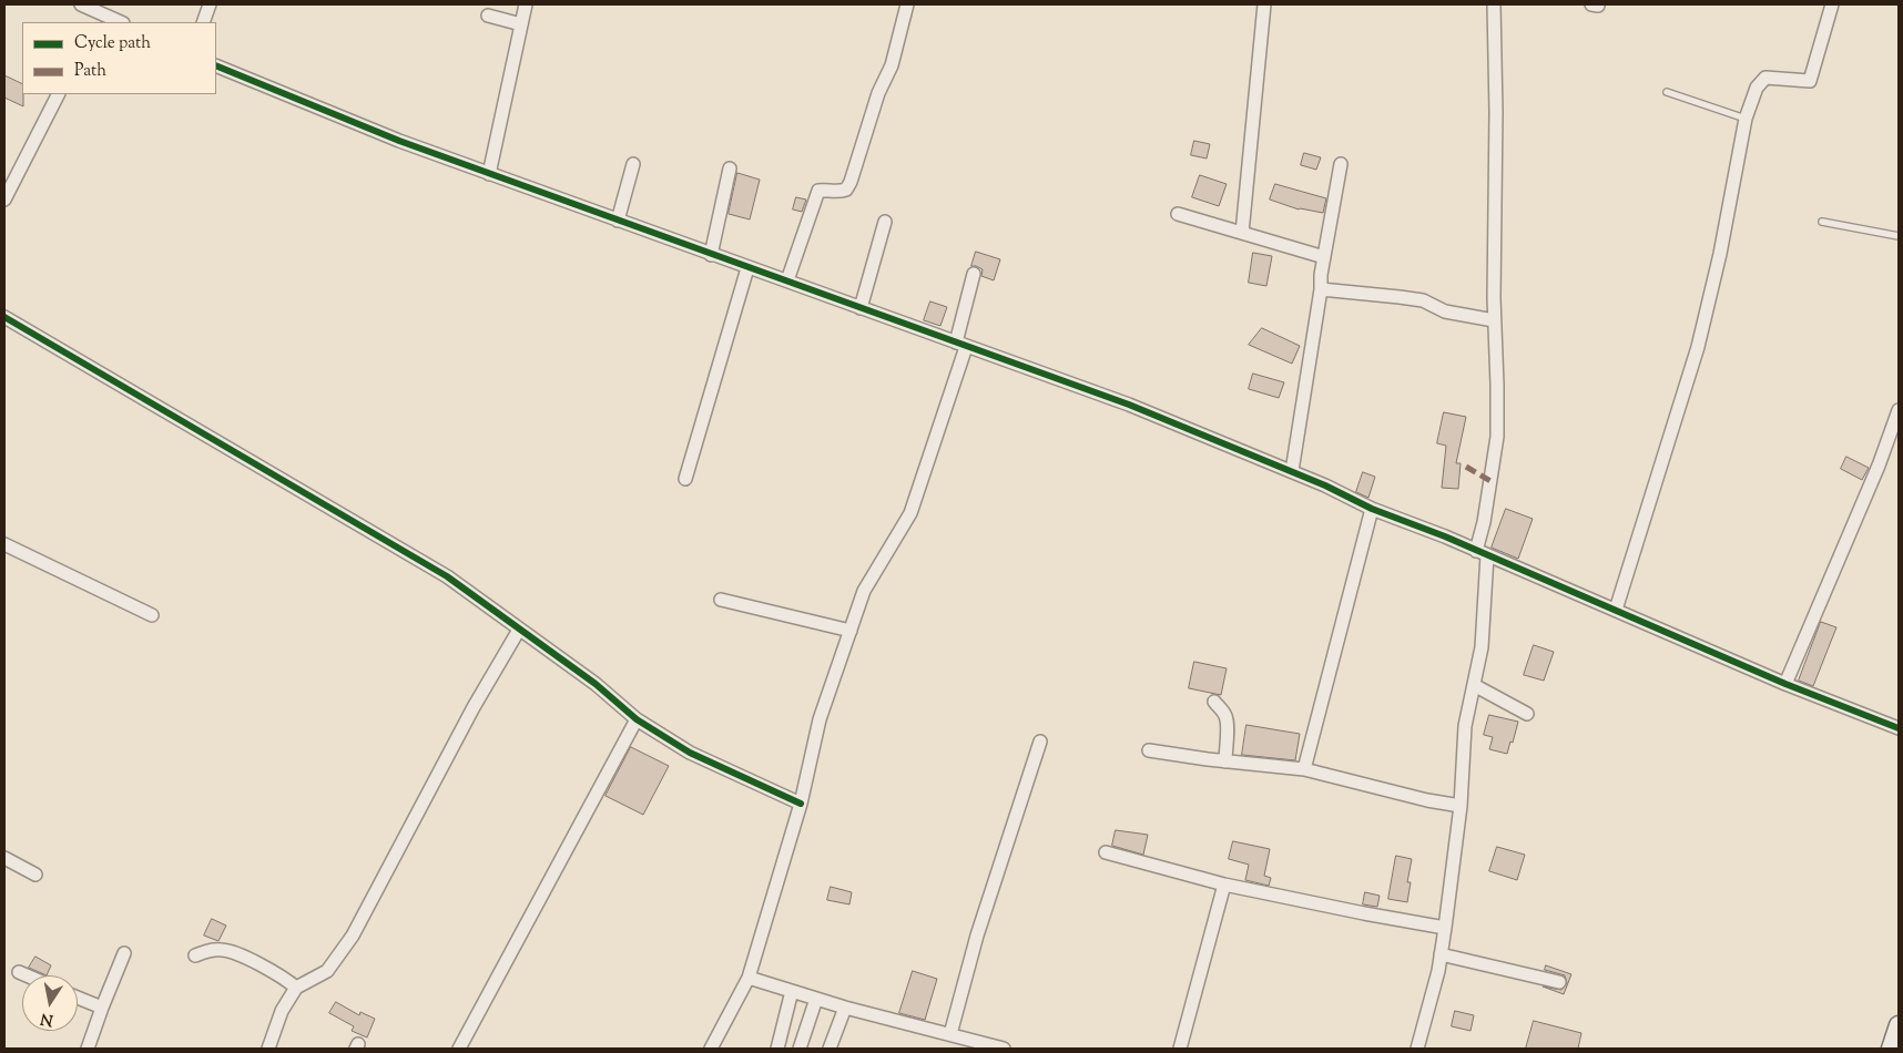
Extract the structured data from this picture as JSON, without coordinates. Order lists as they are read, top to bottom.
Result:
{
  "legend": ["Cycle path", "Path"],
  "north": "bottom"
}
